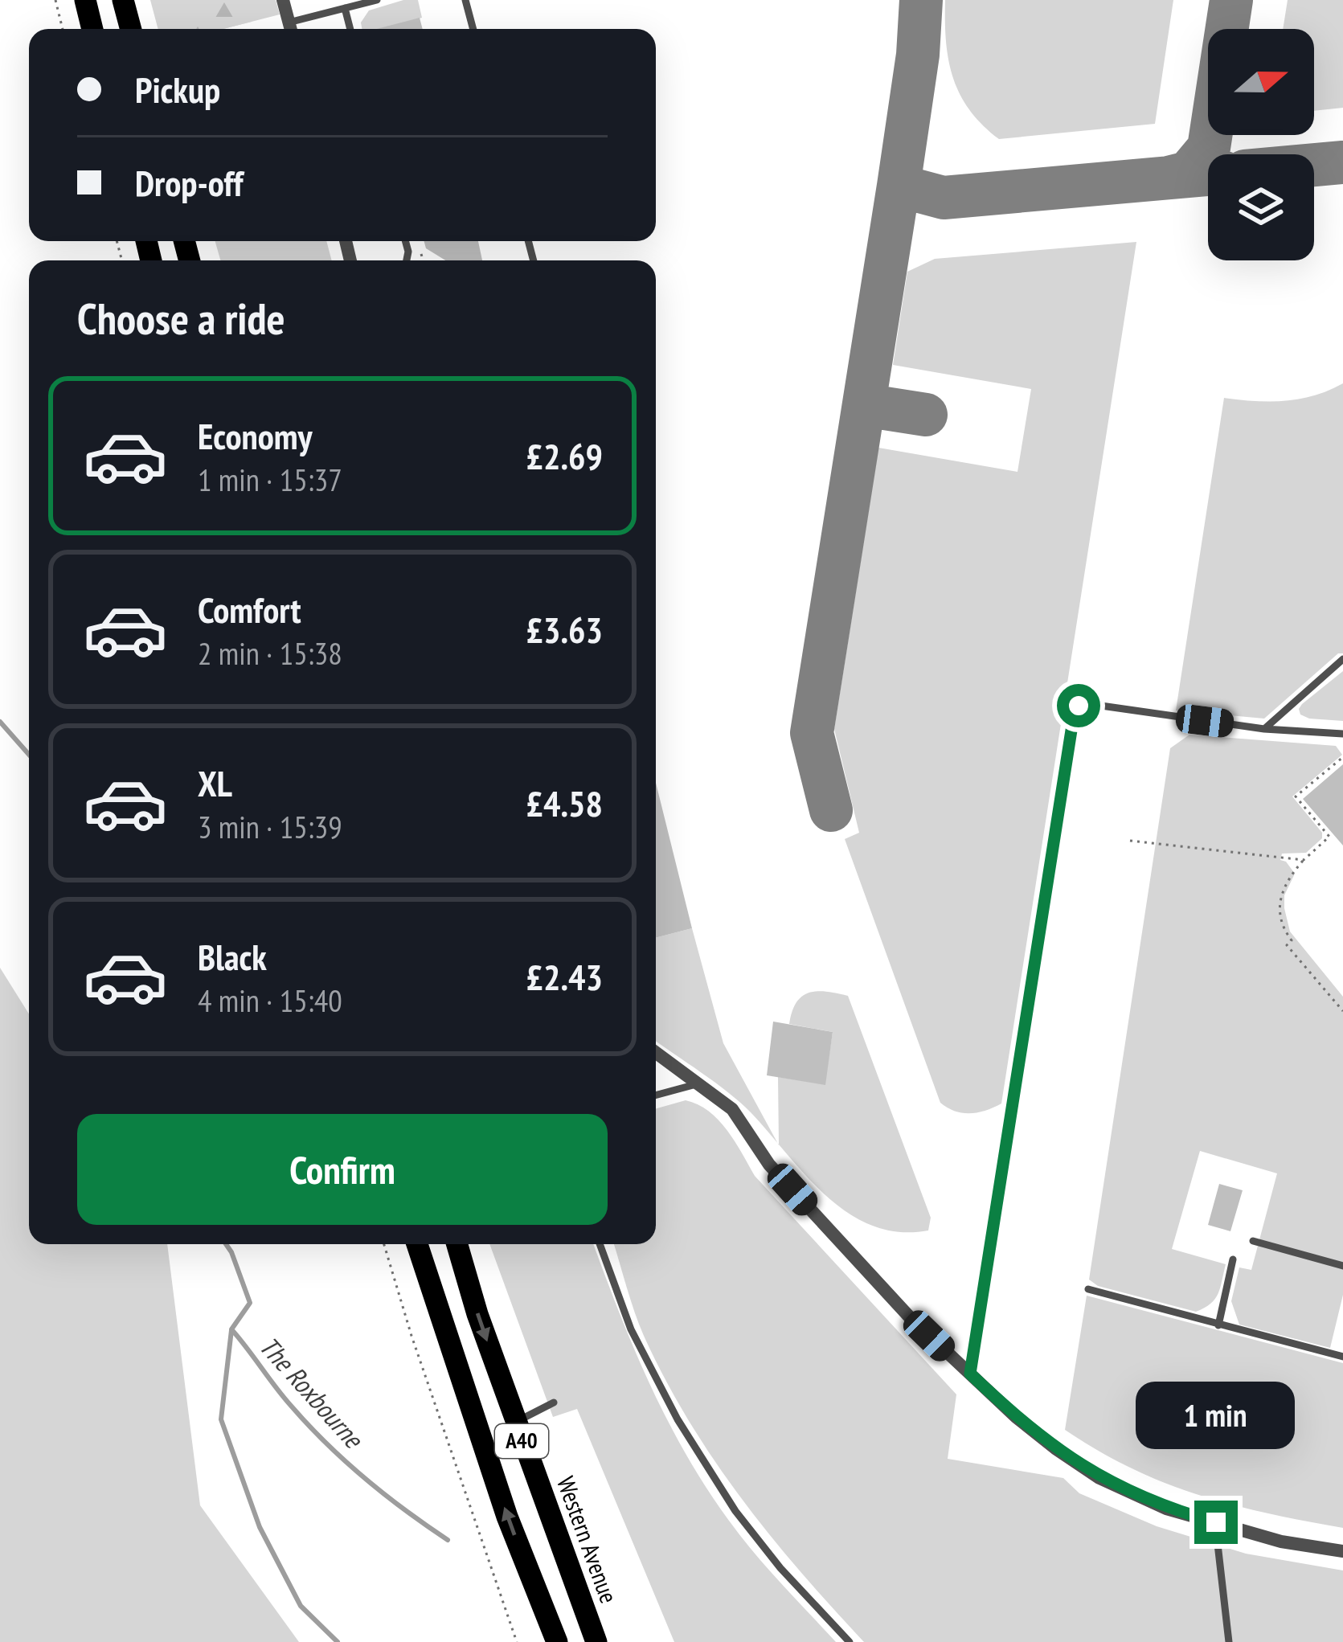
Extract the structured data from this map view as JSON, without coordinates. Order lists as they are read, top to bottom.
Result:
{
  "streets": {
    "highway": ["A40", "Western Avenue"]
  },
  "water": ["The Roxbourne"],
  "north": "right",
  "page": {
    "banner": ["Pickup", "Drop-off"],
    "heading": "Choose a ride",
    "list": [
      {
        "name": "Economy",
        "note": "1 min · 15:37",
        "value": "£2.69"
      },
      {
        "name": "Comfort",
        "note": "2 min · 15:38",
        "value": "£3.63"
      },
      {
        "name": "XL",
        "note": "3 min · 15:39",
        "value": "£4.58"
      },
      {
        "name": "Black",
        "note": "4 min · 15:40",
        "value": "£2.43"
      }
    ],
    "buttons": "Confirm",
    "bubble": "1 min"
  }
}
